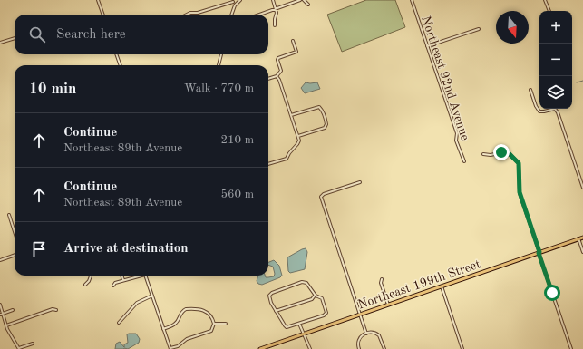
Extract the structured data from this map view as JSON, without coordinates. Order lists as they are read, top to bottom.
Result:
{
  "streets": {
    "main road": ["Northeast 199th Street"],
    "street": ["Northeast 92nd Avenue"]
  },
  "north": "bottom",
  "page": {
    "map_buttons": ["+", "−"],
    "search": "Search here",
    "heading": ["10 min", "Walk · 770 m"],
    "list": [
      ["Continue", "Northeast 89th Avenue", "210 m"],
      ["Continue", "Northeast 89th Avenue", "560 m"],
      "Arrive at destination"
    ]
  }
}
